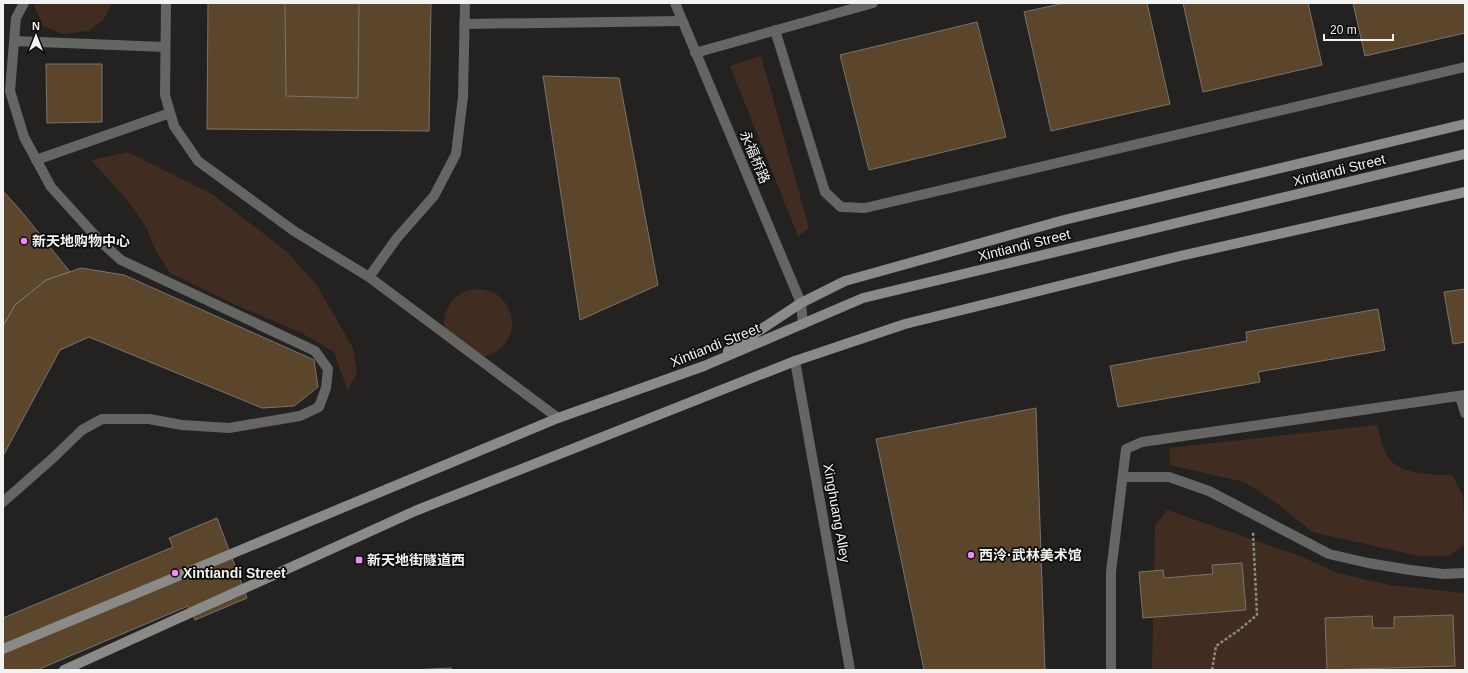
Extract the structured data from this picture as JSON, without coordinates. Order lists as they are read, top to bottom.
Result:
{
  "streets": {
    "main road": ["Xintiandi Street"],
    "street": ["永福桥路", "Xinghuang Alley"]
  },
  "crossings": [
    ["永福桥路", "Xintiandi Street"]
  ],
  "places": {
    "other": ["新天地购物中心", "西泠·武林美术馆", "Xintiandi Street"],
    "transit": ["新天地街隧道西"]
  },
  "scale_bar": "20 m",
  "north": "top"
}
